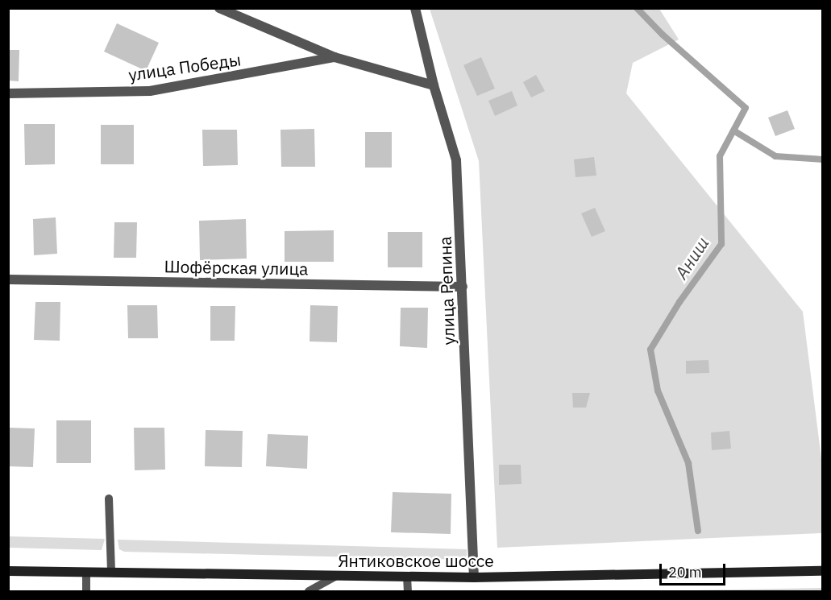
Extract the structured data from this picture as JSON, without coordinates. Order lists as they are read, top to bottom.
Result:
{
  "streets": {
    "main road": ["Янтиковское шоссе"],
    "street": ["улица Победы", "Шофёрская улица", "улица Репина"]
  },
  "crossings": [
    ["Шофёрская улица", "улица Репина"],
    ["улица Репина", "Янтиковское шоссе"]
  ],
  "water": ["Аниш"],
  "scale_bar": "20 m"
}
